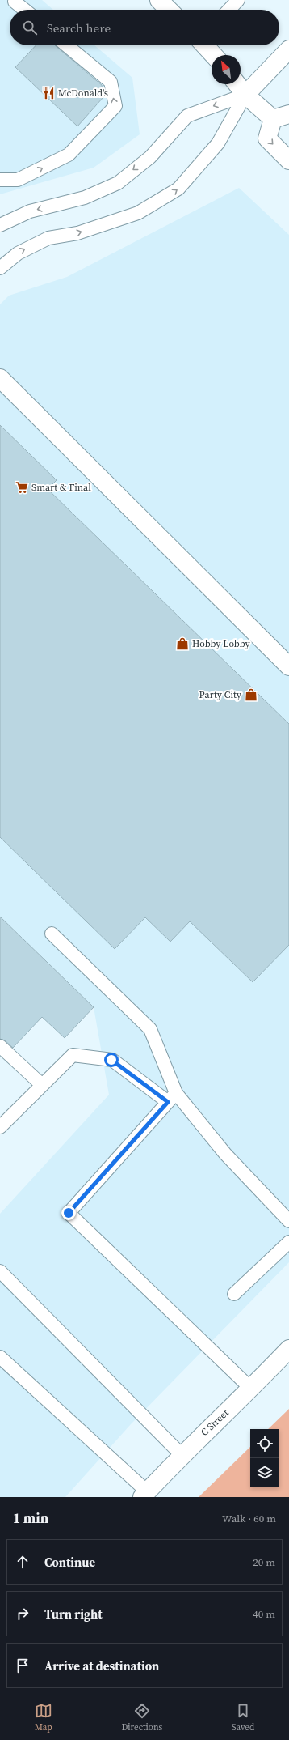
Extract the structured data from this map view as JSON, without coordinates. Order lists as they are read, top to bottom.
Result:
{
  "streets": {
    "street": ["C Street"]
  },
  "places": {
    "restaurant": ["McDonald's"],
    "supermarket": ["Smart & Final"],
    "shop": ["Hobby Lobby", "Party City"]
  },
  "north": "top left",
  "page": {
    "search": "Search here",
    "heading": ["1 min", "Walk · 60 m"],
    "list": [
      ["Continue", "20 m"],
      ["Turn right", "40 m"],
      "Arrive at destination"
    ],
    "nav": ["Map", "Directions", "Saved"]
  }
}
